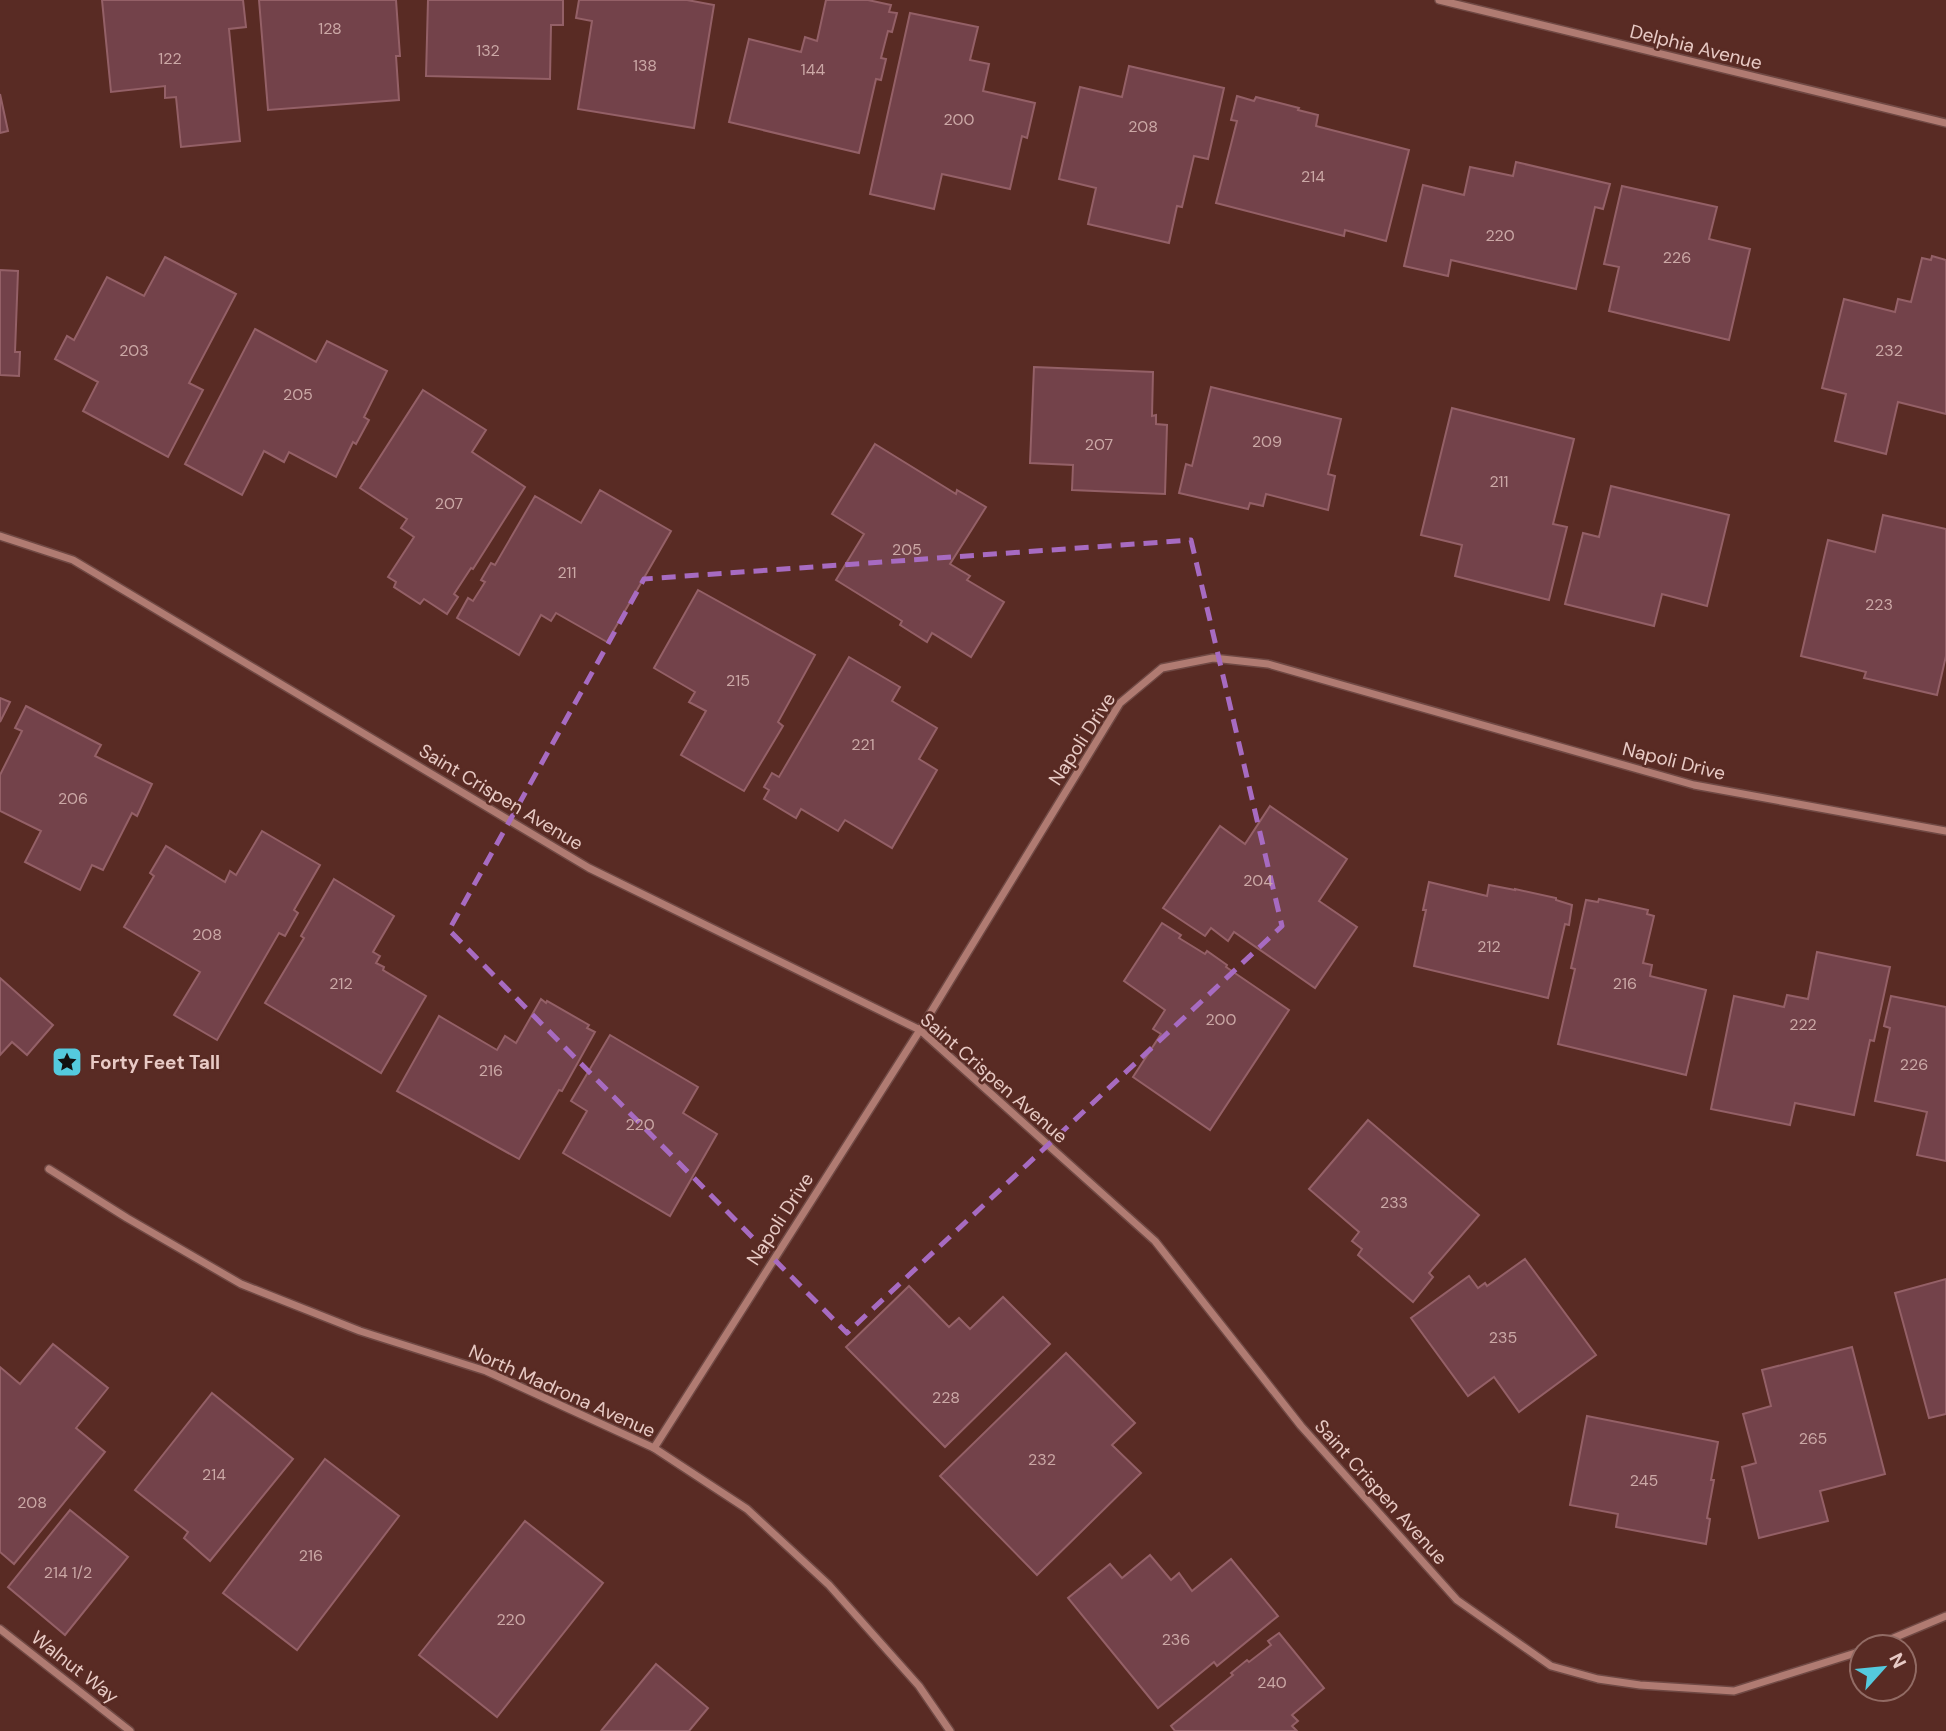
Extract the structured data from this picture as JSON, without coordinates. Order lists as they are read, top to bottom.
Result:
{
  "streets": {
    "street": [
      "Delphia Avenue",
      "Napoli Drive",
      "Saint Crispen Avenue",
      "North Madrona Avenue",
      "Walnut Way"
    ]
  },
  "crossings": [
    ["Napoli Drive", "Saint Crispen Avenue"],
    ["Napoli Drive", "North Madrona Avenue"]
  ],
  "places": {
    "place": ["Forty Feet Tall"]
  },
  "house_numbers": [
    "128",
    "132",
    "122",
    "138",
    "144",
    "200",
    "208",
    "214",
    "220",
    "226",
    "203",
    "232",
    "205",
    "209",
    "207",
    "211",
    "207",
    "205",
    "211",
    "223",
    "215",
    "221",
    "206",
    "204",
    "208",
    "212",
    "212",
    "216",
    "200",
    "222",
    "226",
    "216",
    "220",
    "233",
    "235",
    "228",
    "265",
    "232",
    "214",
    "245",
    "208",
    "216",
    "214 1/2",
    "220",
    "236",
    "240"
  ],
  "north": "top right"
}
